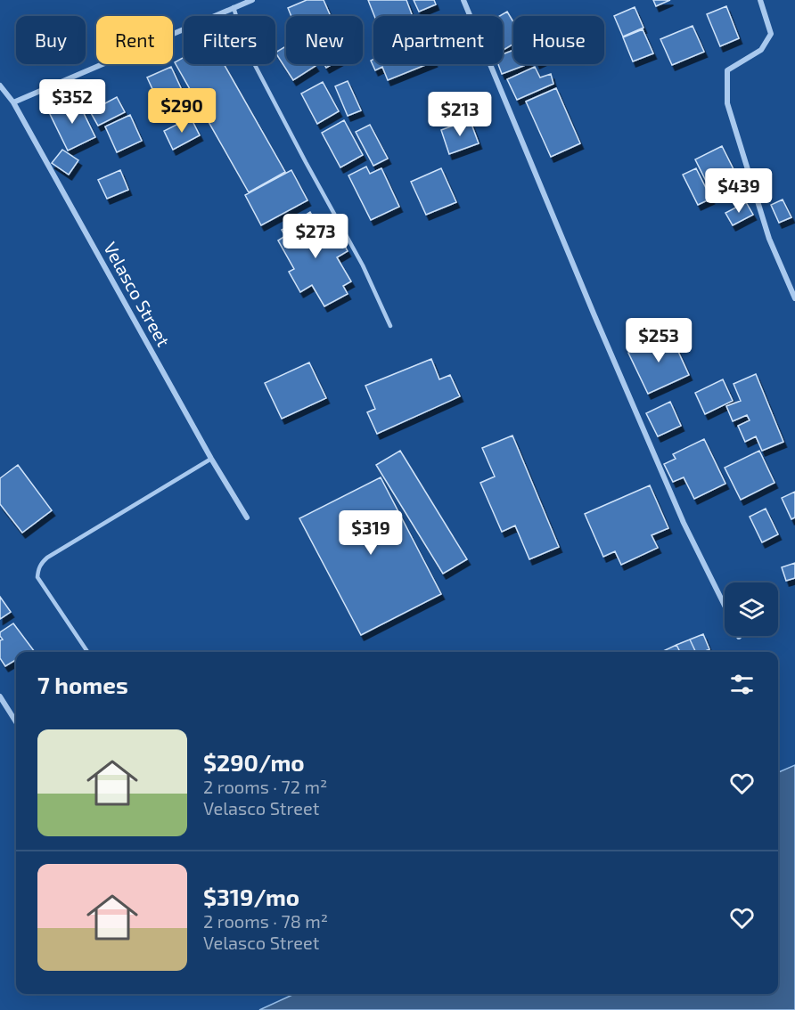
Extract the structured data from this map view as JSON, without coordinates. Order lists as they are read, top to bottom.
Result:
{
  "streets": {
    "street": ["Velasco Street"]
  },
  "page": {
    "chip": [
      "Buy",
      "Rent",
      "Filters",
      "New",
      "Apartment",
      "House"
    ],
    "price": [
      "$352",
      "$290",
      "$213",
      "$439",
      "$273",
      "$253",
      "$319"
    ],
    "heading": "7 homes",
    "list": [
      {
        "name": "$290/mo",
        "note": "2 rooms · 72 m² · Velasco Street"
      },
      {
        "name": "$319/mo",
        "note": "2 rooms · 78 m² · Velasco Street"
      }
    ]
  }
}
